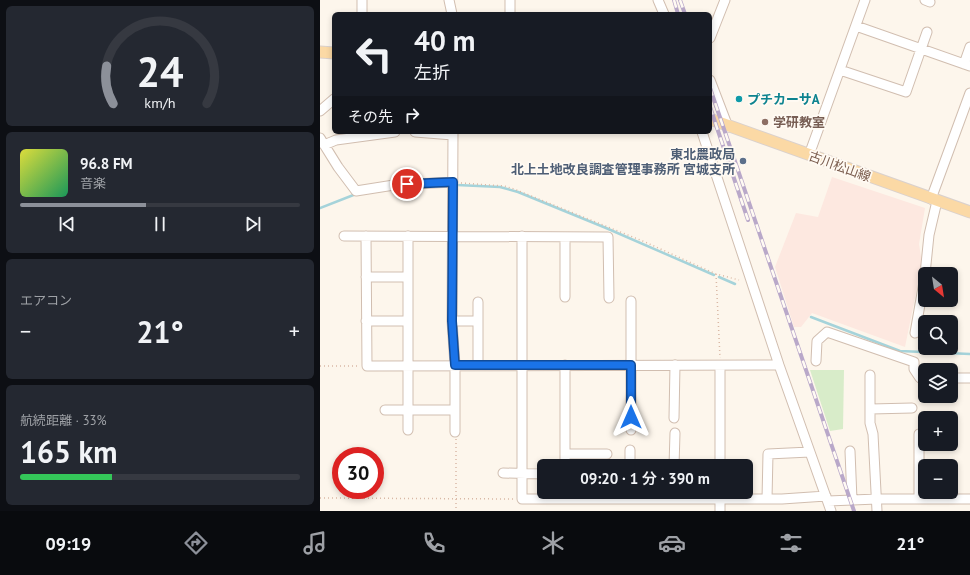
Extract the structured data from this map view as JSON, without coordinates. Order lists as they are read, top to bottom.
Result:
{
  "streets": {
    "main road": ["古川松山線"]
  },
  "places": ["プチカーサA", "学研教室", "東北農政局 北上土地改良調査管理事務所 宮城支所"],
  "north": "bottom right",
  "page": {
    "turn": ["40 m", "左折"],
    "then": "その先",
    "song": ["96.8 FM", "音楽"],
    "tile": [
      "エアコン",
      ["航続距離 · 33%", "165 km"]
    ],
    "map_buttons": ["+", "−"],
    "heat": ["−", "21°", "+"],
    "limit": "30",
    "trip": "09:20 · 1 分 · 390 m",
    "tabs": ["09:19", "21°"],
    "gauge": ["24", "km/h"]
  }
}
